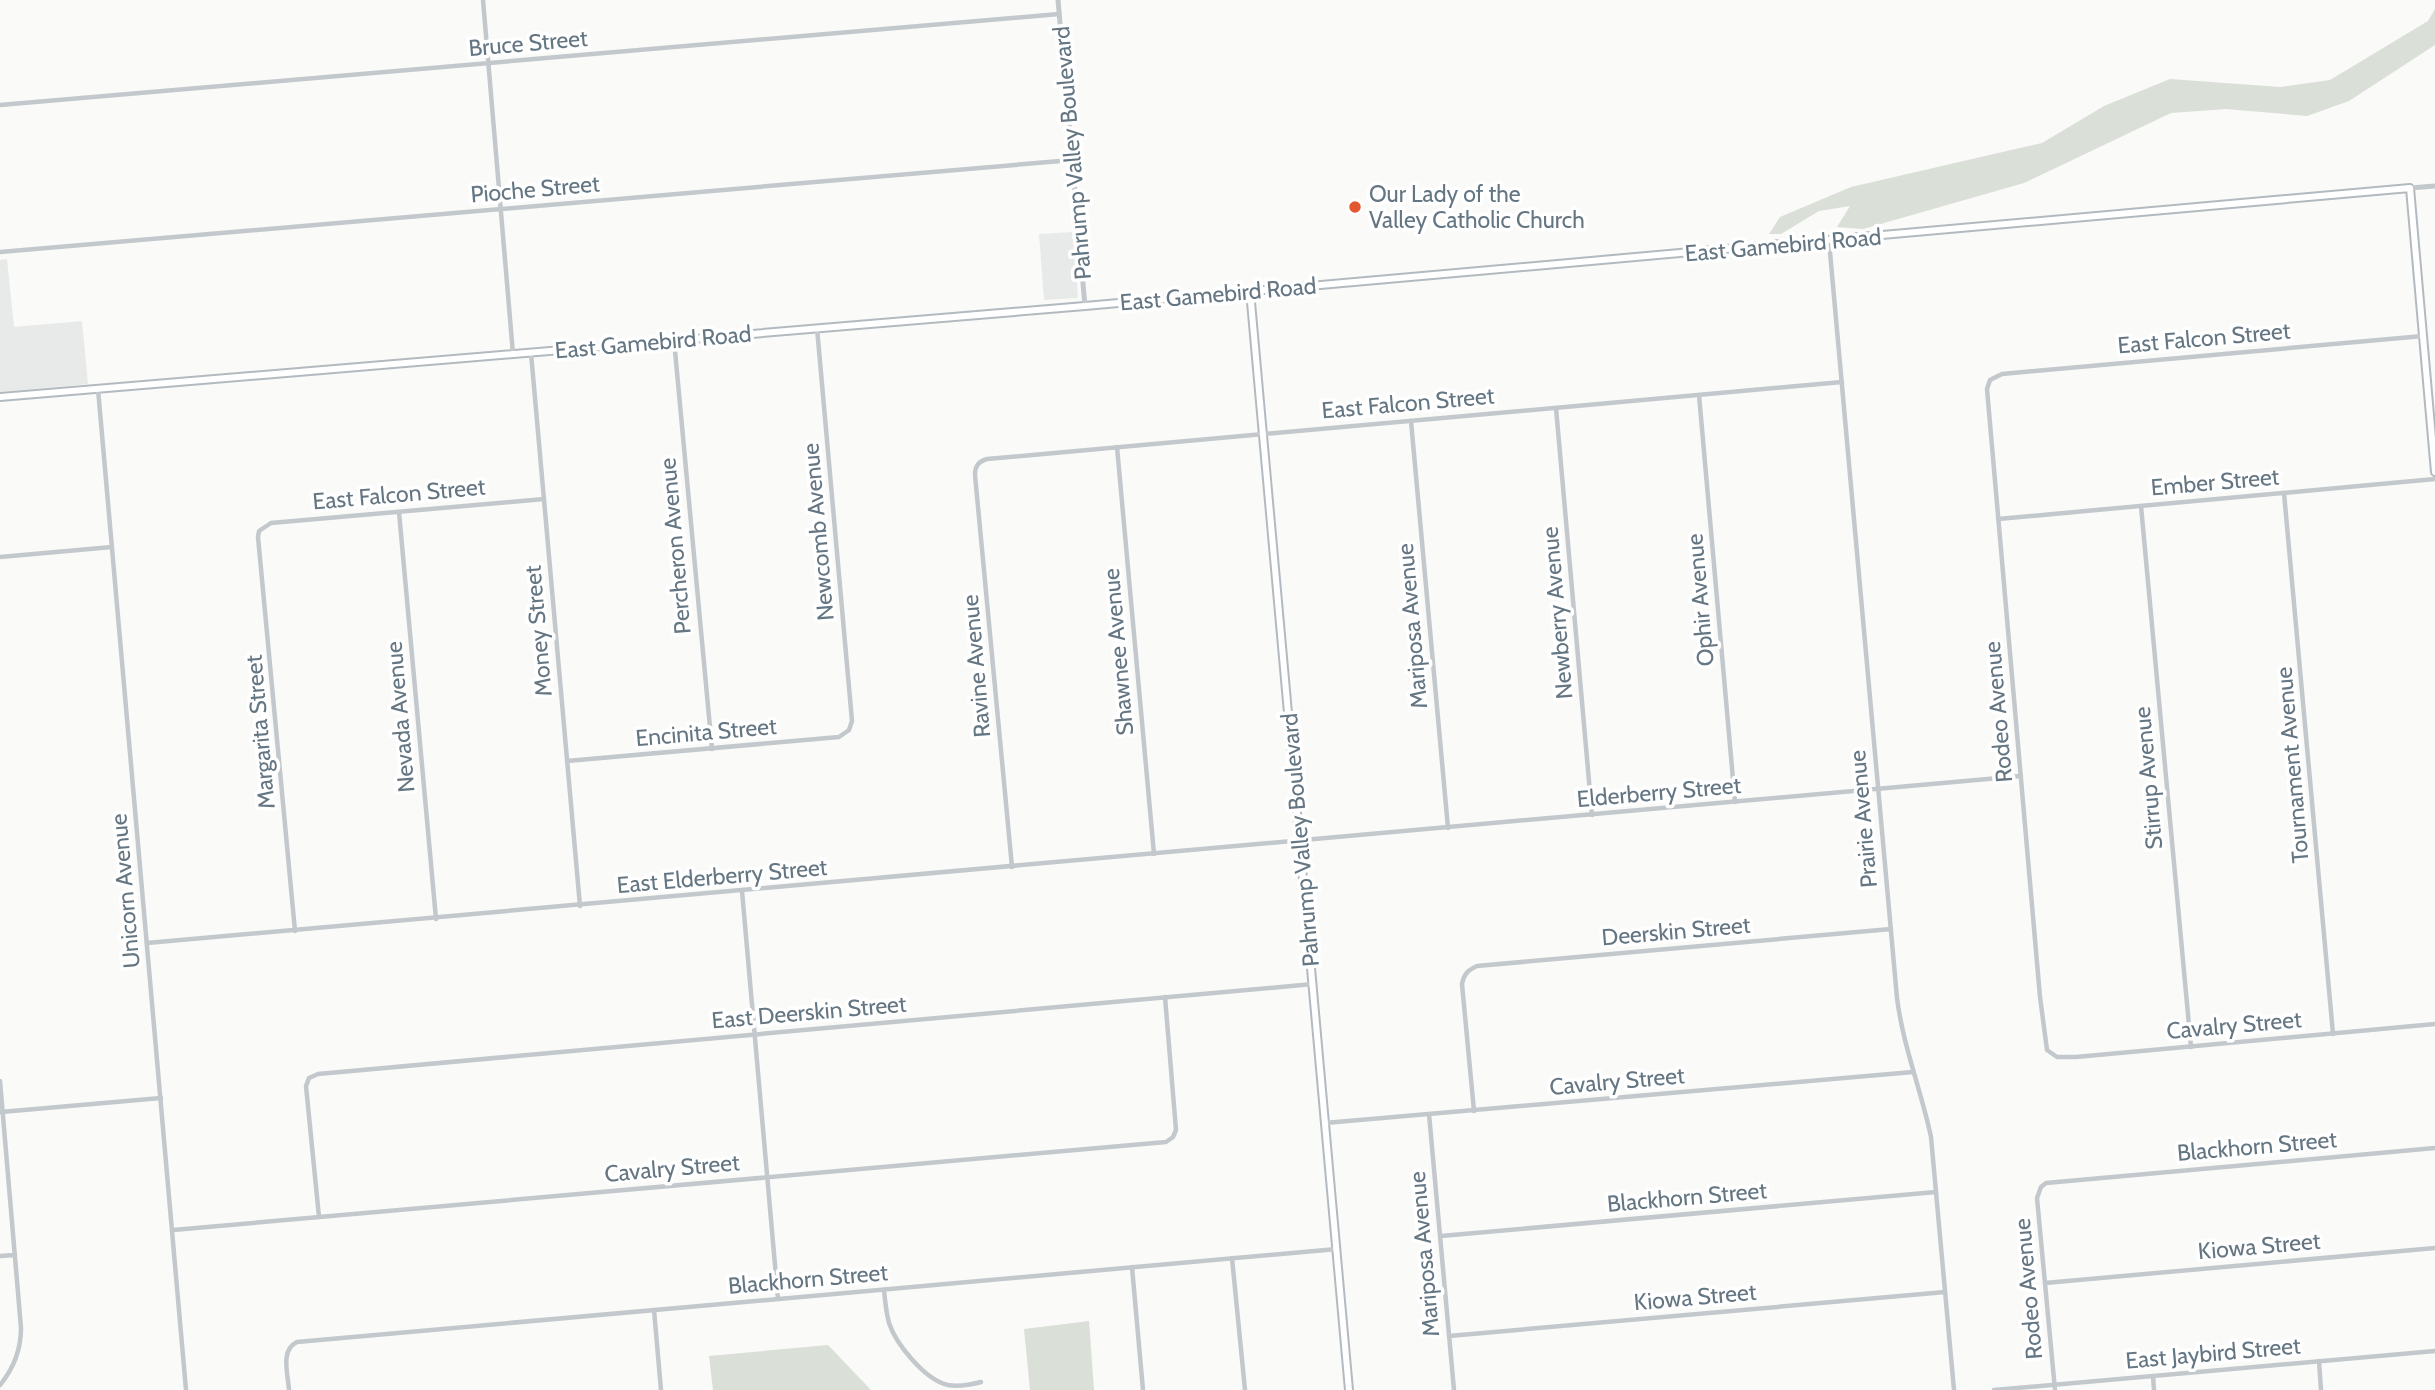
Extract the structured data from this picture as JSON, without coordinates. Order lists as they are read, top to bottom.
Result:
{
  "streets": {
    "main road": ["Pahrump Valley Boulevard", "East Gamebird Road"],
    "street": [
      "Bruce Street",
      "Pioche Street",
      "East Falcon Street",
      "Ember Street",
      "Newcomb Avenue",
      "Percheron Avenue",
      "Ophir Avenue",
      "Newberry Avenue",
      "Mariposa Avenue",
      "Money Street",
      "Shawnee Avenue",
      "Ravine Avenue",
      "Rodeo Avenue",
      "Nevada Avenue",
      "Margarita Street",
      "Encinita Street",
      "Tournament Avenue",
      "Stirrup Avenue",
      "Elderberry Street",
      "Prairie Avenue",
      "East Elderberry Street",
      "Unicorn Avenue",
      "Deerskin Street",
      "East Deerskin Street",
      "Cavalry Street",
      "Blackhorn Street",
      "Kiowa Street",
      "East Jaybird Street"
    ]
  },
  "crossings": [
    ["Bruce Street", "Pahrump Valley Boulevard"],
    ["Pahrump Valley Boulevard", "Pioche Street"],
    ["Pahrump Valley Boulevard", "East Gamebird Road"],
    ["Pahrump Valley Boulevard", "East Falcon Street"],
    ["Pahrump Valley Boulevard", "Elderberry Street"],
    ["Pahrump Valley Boulevard", "East Elderberry Street"],
    ["Pahrump Valley Boulevard", "East Deerskin Street"],
    ["Pahrump Valley Boulevard", "Cavalry Street"],
    ["Pahrump Valley Boulevard", "Blackhorn Street"],
    ["East Gamebird Road", "Newcomb Avenue"],
    ["East Gamebird Road", "Percheron Avenue"],
    ["East Gamebird Road", "Money Street"],
    ["East Gamebird Road", "Prairie Avenue"],
    ["East Gamebird Road", "Unicorn Avenue"],
    ["East Falcon Street", "Ophir Avenue"],
    ["East Falcon Street", "Newberry Avenue"],
    ["East Falcon Street", "Mariposa Avenue"],
    ["East Falcon Street", "Money Street"],
    ["East Falcon Street", "Shawnee Avenue"],
    ["East Falcon Street", "Ravine Avenue"],
    ["East Falcon Street", "Rodeo Avenue"],
    ["East Falcon Street", "Nevada Avenue"],
    ["East Falcon Street", "Margarita Street"],
    ["East Falcon Street", "Prairie Avenue"],
    ["Ember Street", "Rodeo Avenue"],
    ["Ember Street", "Tournament Avenue"],
    ["Ember Street", "Stirrup Avenue"],
    ["Newcomb Avenue", "Encinita Street"],
    ["Percheron Avenue", "Encinita Street"],
    ["Ophir Avenue", "Elderberry Street"],
    ["Newberry Avenue", "Elderberry Street"],
    ["Mariposa Avenue", "Elderberry Street"],
    ["Mariposa Avenue", "Cavalry Street"],
    ["Mariposa Avenue", "Blackhorn Street"],
    ["Mariposa Avenue", "Kiowa Street"],
    ["Money Street", "Encinita Street"],
    ["Money Street", "East Elderberry Street"],
    ["Shawnee Avenue", "East Elderberry Street"],
    ["Ravine Avenue", "East Elderberry Street"],
    ["Rodeo Avenue", "Elderberry Street"],
    ["Rodeo Avenue", "Cavalry Street"],
    ["Rodeo Avenue", "Blackhorn Street"],
    ["Rodeo Avenue", "Kiowa Street"],
    ["Rodeo Avenue", "East Jaybird Street"],
    ["Nevada Avenue", "East Elderberry Street"],
    ["Margarita Street", "East Elderberry Street"],
    ["Tournament Avenue", "Cavalry Street"],
    ["Stirrup Avenue", "Cavalry Street"],
    ["Elderberry Street", "Prairie Avenue"],
    ["Elderberry Street", "East Elderberry Street"],
    ["Prairie Avenue", "Deerskin Street"],
    ["Prairie Avenue", "Cavalry Street"],
    ["Prairie Avenue", "Blackhorn Street"],
    ["Prairie Avenue", "Kiowa Street"],
    ["East Elderberry Street", "Unicorn Avenue"],
    ["Unicorn Avenue", "Cavalry Street"],
    ["Deerskin Street", "Cavalry Street"],
    ["East Deerskin Street", "Cavalry Street"]
  ],
  "places": ["Our Lady of the Valley Catholic Church"]
}
